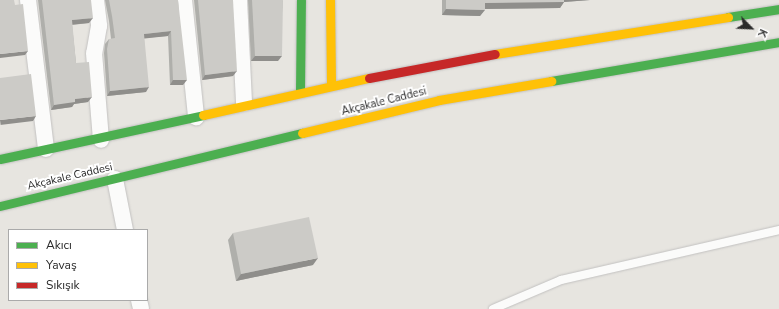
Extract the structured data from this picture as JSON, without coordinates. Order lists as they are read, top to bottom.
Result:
{
  "streets": {
    "main road": ["Akçakale Caddesi"]
  },
  "legend": ["Akıcı", "Yavaş", "Sıkışık"],
  "north": "bottom right"
}
